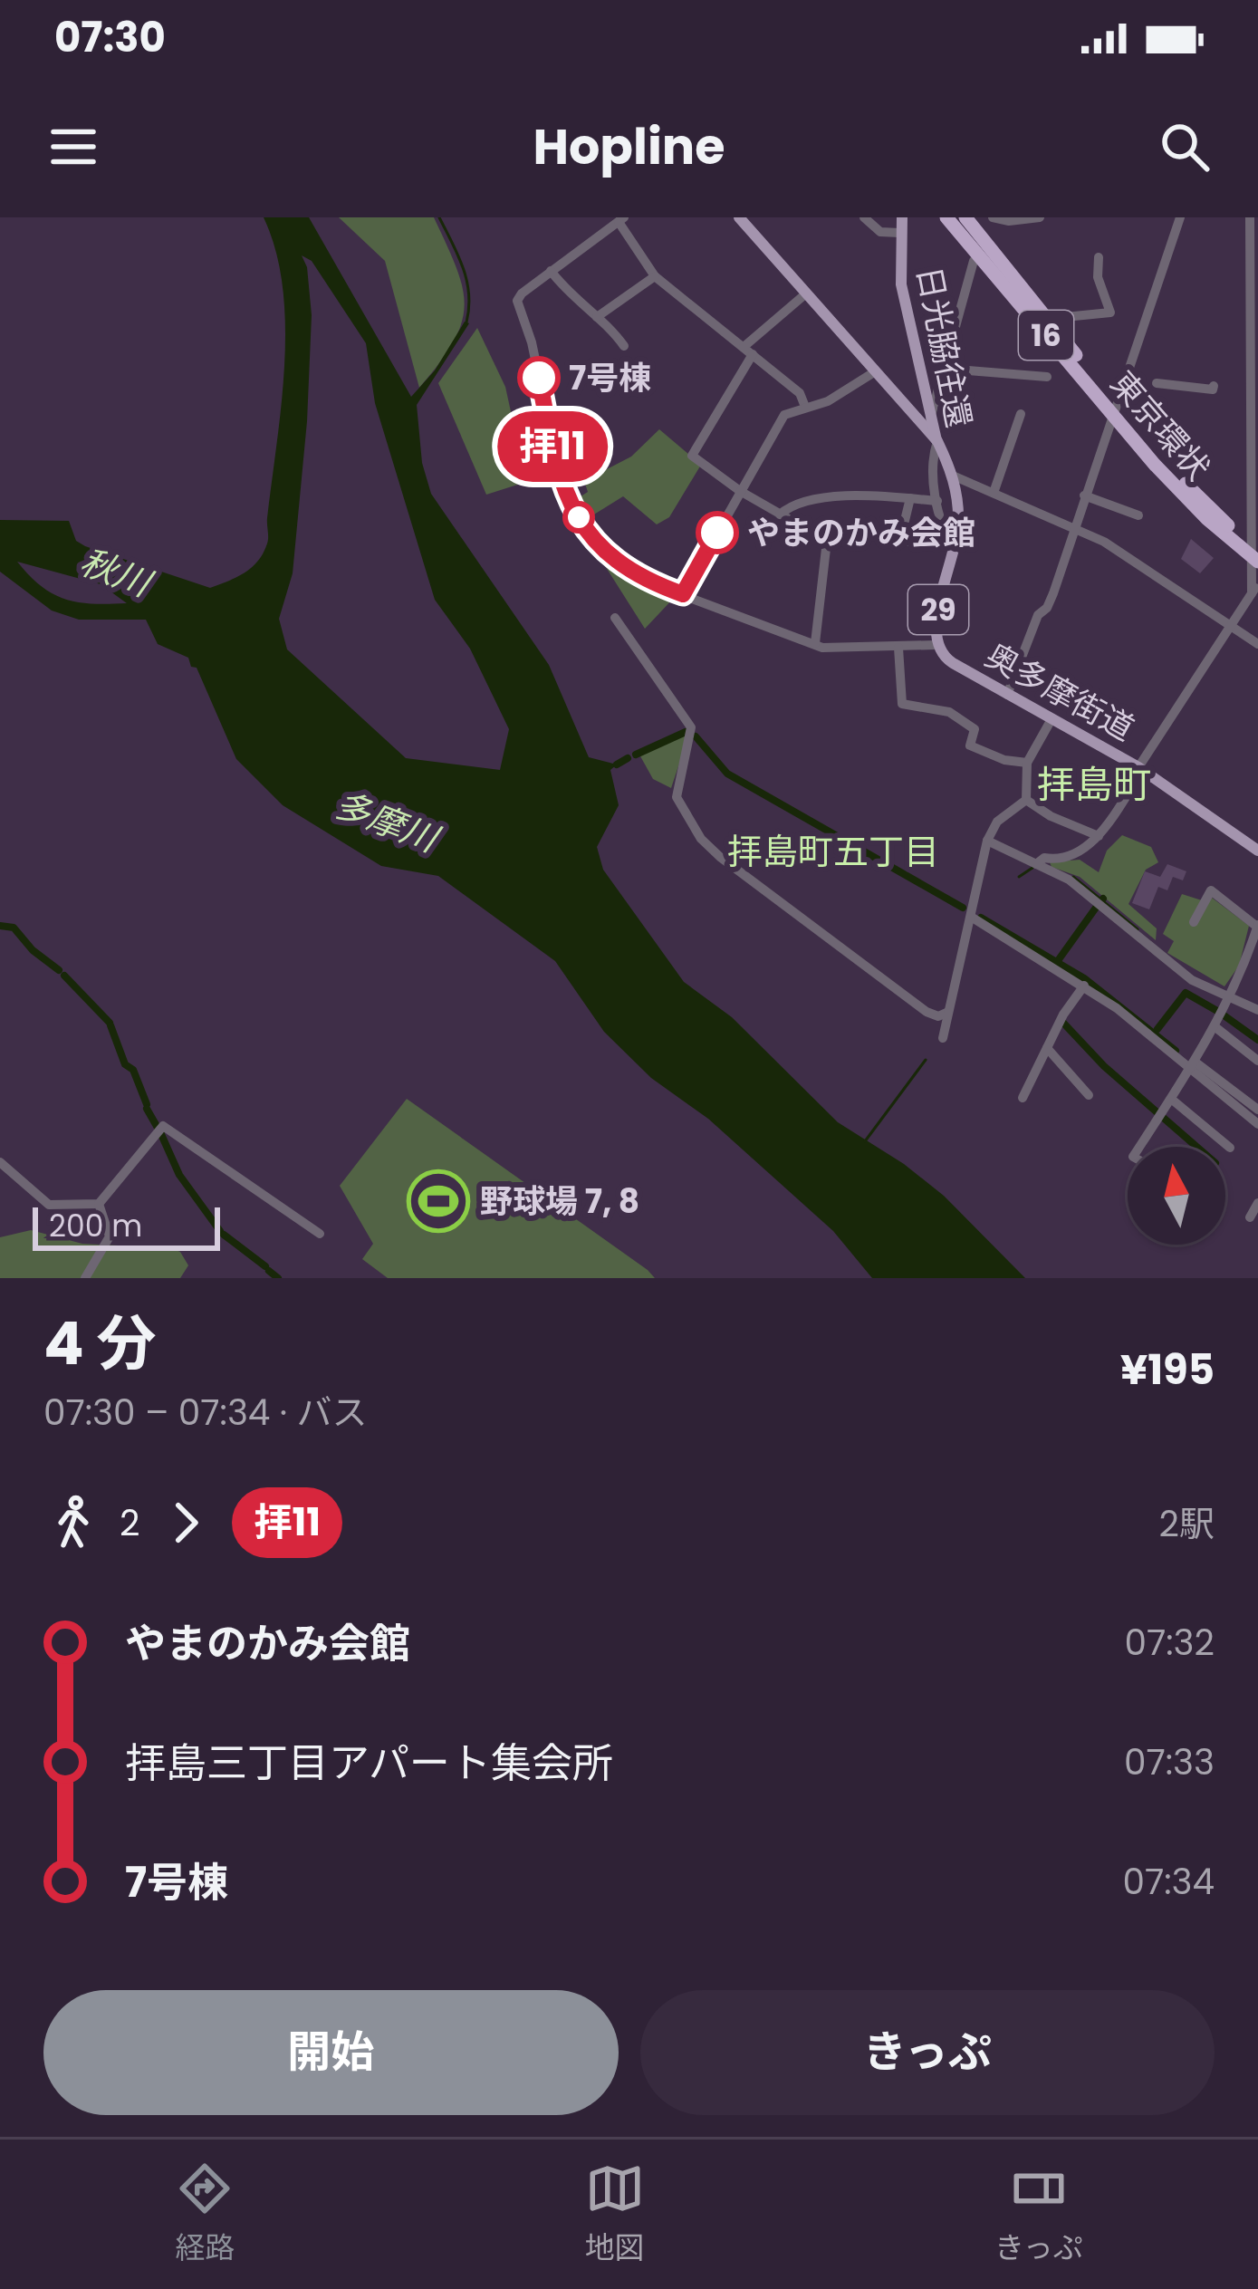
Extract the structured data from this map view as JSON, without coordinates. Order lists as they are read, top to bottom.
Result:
{
  "streets": {
    "highway": ["16", "東京環状"],
    "main road": ["日光脇往還", "29", "奥多摩街道"]
  },
  "crossings": [
    ["日光脇往還", "29"],
    ["29", "奥多摩街道"]
  ],
  "districts": ["拝島町", "拝島町五丁目"],
  "water": ["秋川", "多摩川"],
  "places": {
    "other": ["7号棟", "やまのかみ会館"],
    "sports": ["野球場 7, 8"]
  },
  "lines": ["bus line 拝11"],
  "scale_bar": "200 m",
  "north": "top",
  "page": {
    "status": "07:30",
    "header": "Hopline",
    "on_map": "拝11",
    "scale": "200 m",
    "heading": ["4 分", "07:30 – 07:34 · バス", "¥195"],
    "legs": ["2", "拝11", "2駅"],
    "list": [
      {
        "name": "やまのかみ会館",
        "value": "07:32"
      },
      {
        "name": "拝島三丁目アパート集会所",
        "value": "07:33"
      },
      {
        "name": "7号棟",
        "value": "07:34"
      }
    ],
    "buttons": ["開始", "きっぷ"],
    "tabs": ["経路", "地図", "きっぷ"]
  }
}
